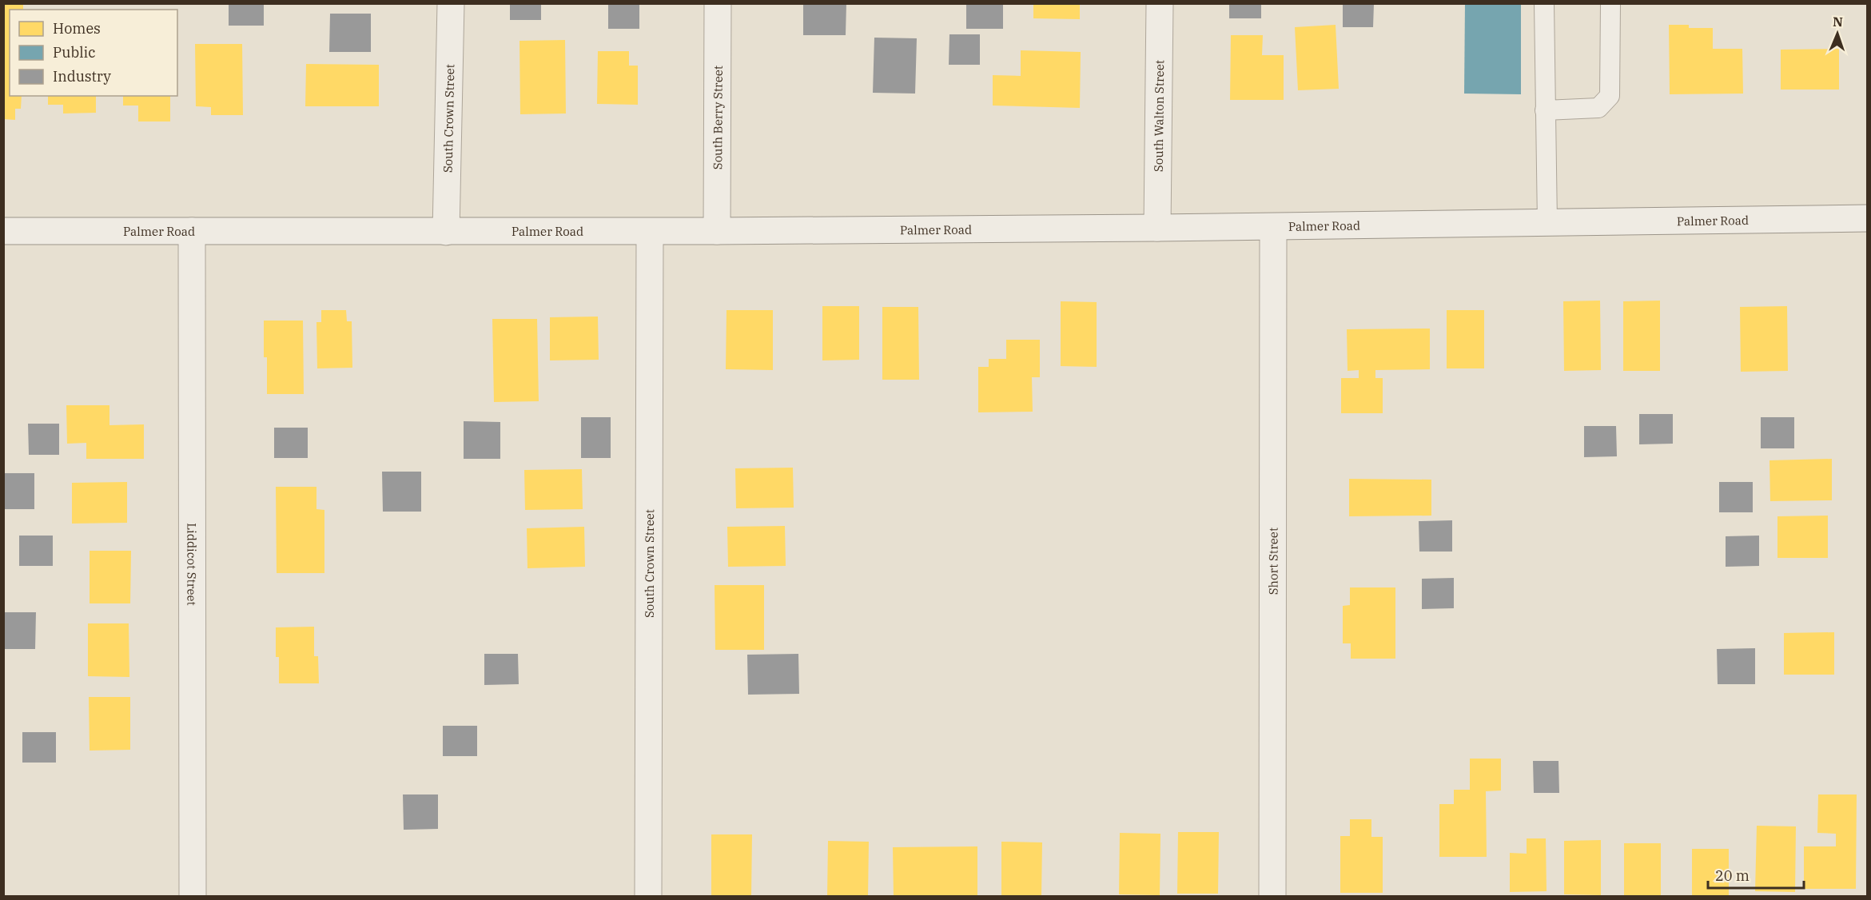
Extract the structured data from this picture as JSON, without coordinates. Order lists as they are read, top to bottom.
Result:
{
  "streets": {
    "street": [
      "South Walton Street",
      "South Crown Street",
      "South Berry Street",
      "Palmer Road",
      "Short Street",
      "Liddicot Street"
    ]
  },
  "crossings": [
    ["South Walton Street", "Palmer Road"],
    ["South Crown Street", "Palmer Road"],
    ["South Berry Street", "Palmer Road"],
    ["Palmer Road", "Short Street"],
    ["Palmer Road", "Liddicot Street"]
  ],
  "legend": ["Homes", "Public", "Industry"],
  "scale_bar": "20 m",
  "north": "top"
}
